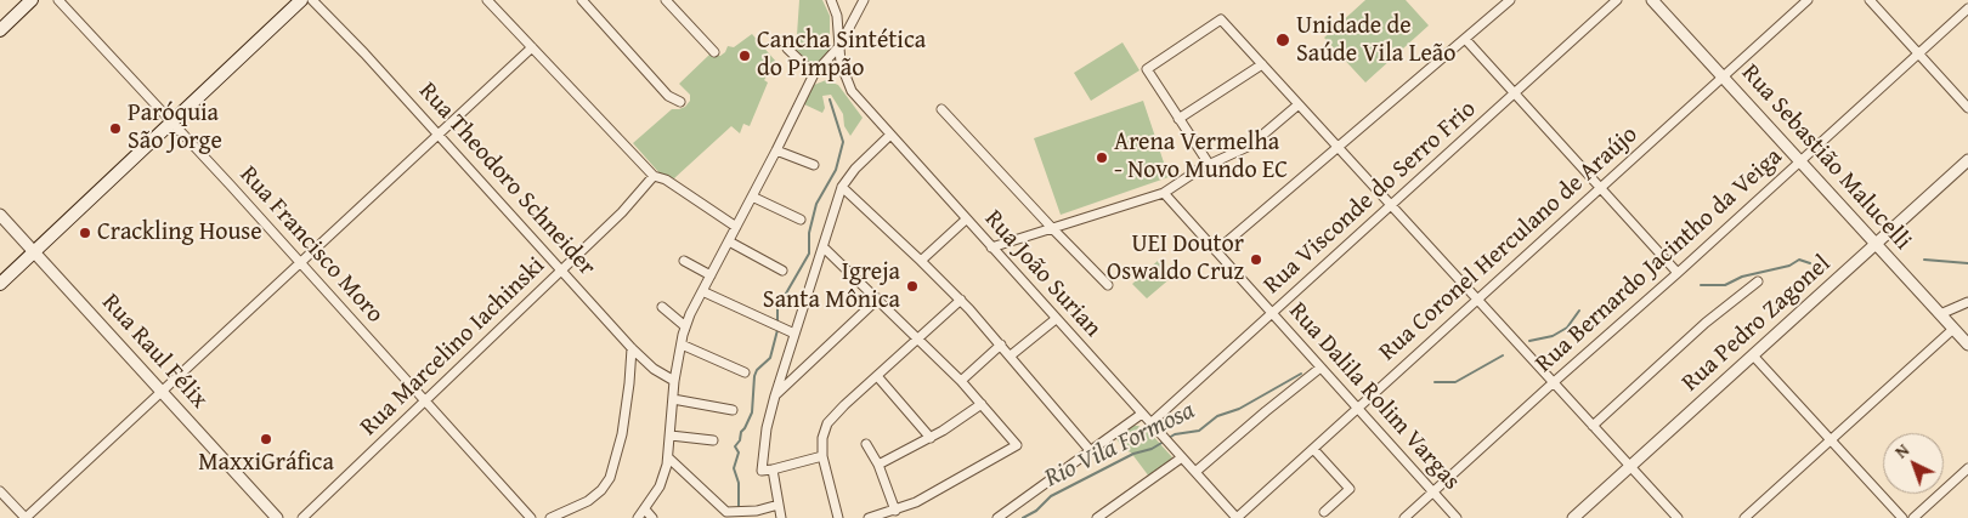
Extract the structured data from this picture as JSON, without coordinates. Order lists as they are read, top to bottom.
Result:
{
  "streets": {
    "street": [
      "Rua Sebastião Malucelli",
      "Rua Theodoro Schneider",
      "Rua Visconde do Serro Frio",
      "Rua Coronel Herculano de Araújo",
      "Rua Francisco Moro",
      "Rua Bernardo Jacintho da Veiga",
      "Rua João Surian",
      "Rua Pedro Zagonel",
      "Rua Marcelino Iachinski",
      "Rua Raul Félix",
      "Rua Dalila Rolim Vargas"
    ]
  },
  "crossings": [
    ["Rua Sebastião Malucelli", "Rua Coronel Herculano de Araújo"],
    ["Rua Sebastião Malucelli", "Rua Bernardo Jacintho da Veiga"],
    ["Rua Sebastião Malucelli", "Rua Pedro Zagonel"],
    ["Rua Theodoro Schneider", "Rua Marcelino Iachinski"],
    ["Rua Visconde do Serro Frio", "Rua João Surian"],
    ["Rua Visconde do Serro Frio", "Rua Dalila Rolim Vargas"],
    ["Rua Coronel Herculano de Araújo", "Rua João Surian"],
    ["Rua Coronel Herculano de Araújo", "Rua Dalila Rolim Vargas"],
    ["Rua Francisco Moro", "Rua Marcelino Iachinski"],
    ["Rua Bernardo Jacintho da Veiga", "Rua Dalila Rolim Vargas"]
  ],
  "water": ["Rio Vila Formosa"],
  "places": [
    "Unidade de Saúde Vila Leão",
    "Cancha Sintética do Pimpão",
    "Paróquia São Jorge",
    "Arena Vermelha - Novo Mundo EC",
    "Crackling House",
    "UEI Doutor Oswaldo Cruz",
    "Igreja Santa Mônica",
    "MaxxiGráfica"
  ],
  "north": "top left"
}
